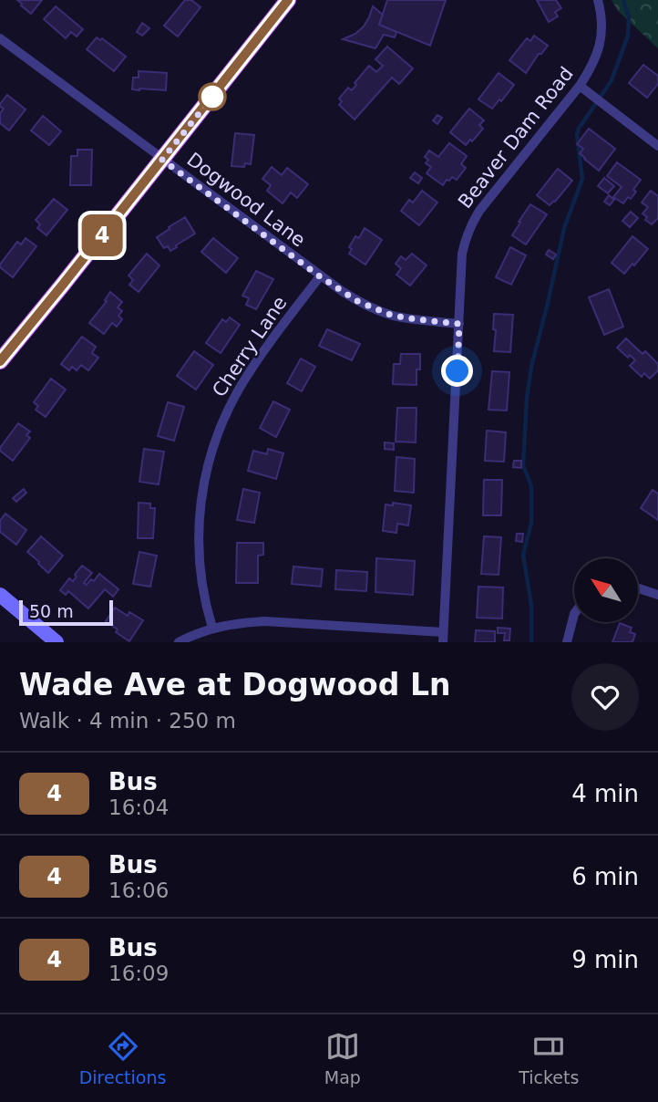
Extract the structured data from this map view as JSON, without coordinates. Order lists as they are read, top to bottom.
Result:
{
  "streets": {
    "street": ["Beaver Dam Road", "Dogwood Lane", "Cherry Lane"]
  },
  "crossings": [
    ["Beaver Dam Road", "Dogwood Lane"],
    ["Dogwood Lane", "Cherry Lane"]
  ],
  "lines": ["bus line 4"],
  "scale_bar": "50 m",
  "north": "top left",
  "page": {
    "on_map": "4",
    "scale": "50 m",
    "heading": ["Wade Ave at Dogwood Ln", "Walk · 4 min · 250 m"],
    "list": [
      {
        "mark": "4",
        "name": "Bus",
        "note": "16:04",
        "value": "4 min"
      },
      {
        "mark": "4",
        "name": "Bus",
        "note": "16:06",
        "value": "6 min"
      },
      {
        "mark": "4",
        "name": "Bus",
        "note": "16:09",
        "value": "9 min"
      }
    ],
    "tabs": ["Directions", "Map", "Tickets"]
  }
}
